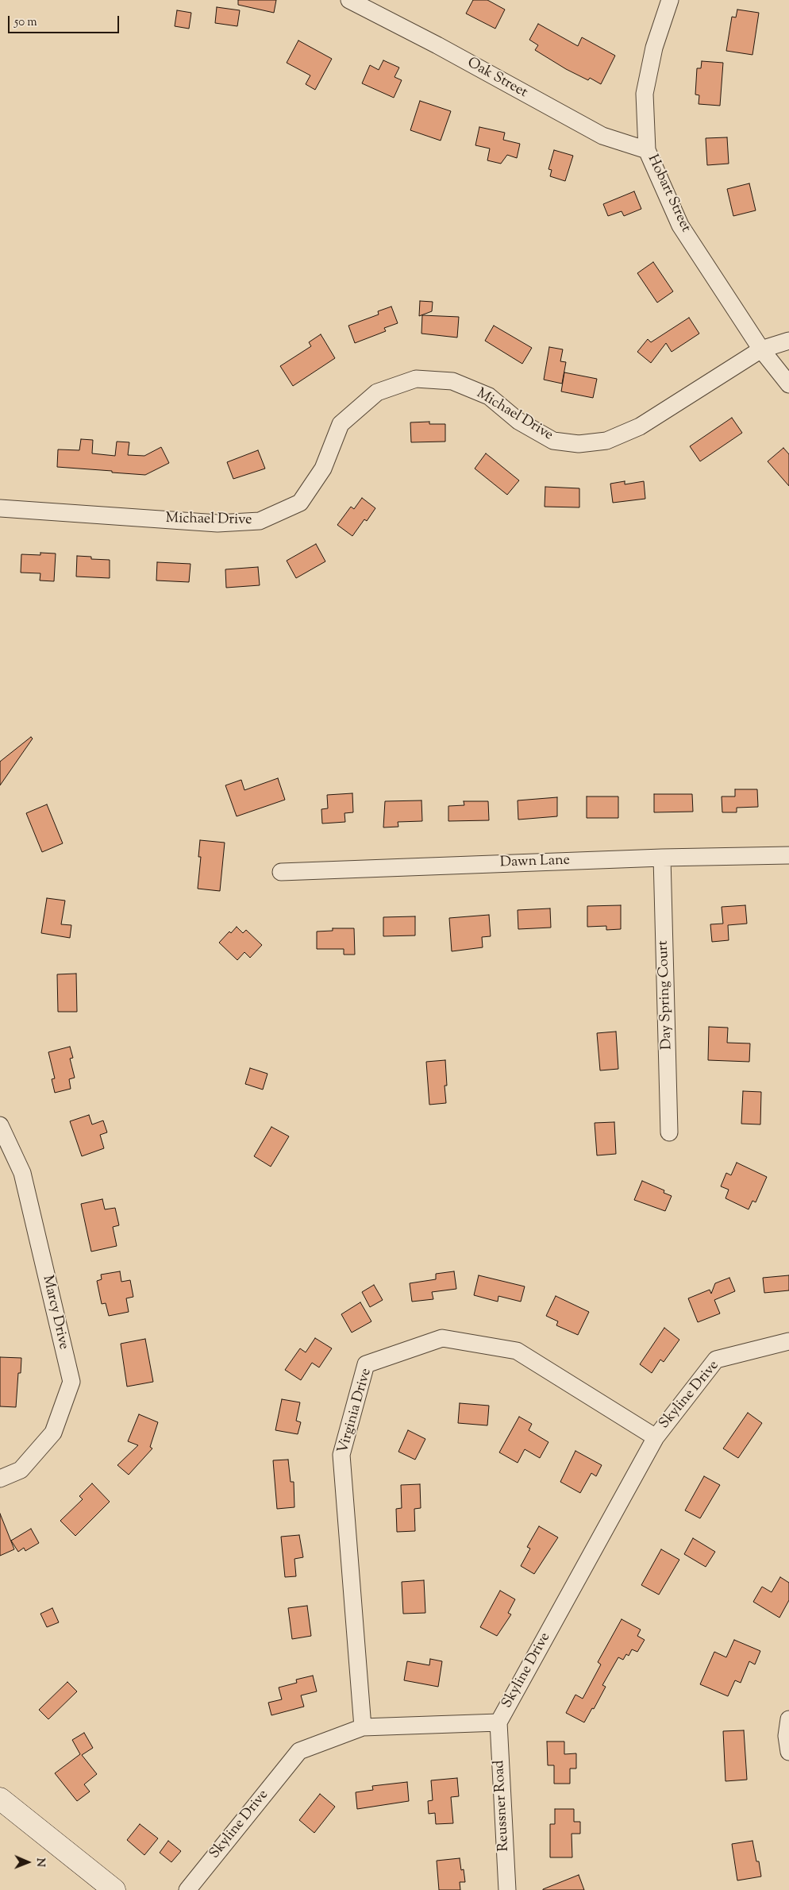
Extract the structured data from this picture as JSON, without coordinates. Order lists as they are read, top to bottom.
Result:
{
  "streets": {
    "street": [
      "Oak Street",
      "Hobart Street",
      "Michael Drive",
      "Dawn Lane",
      "Day Spring Court",
      "Marcy Drive",
      "Skyline Drive",
      "Virginia Drive",
      "Reussner Road"
    ]
  },
  "crossings": [
    ["Oak Street", "Hobart Street"],
    ["Hobart Street", "Michael Drive"],
    ["Dawn Lane", "Day Spring Court"],
    ["Skyline Drive", "Virginia Drive"],
    ["Skyline Drive", "Reussner Road"]
  ],
  "scale_bar": "50 m",
  "north": "right"
}
